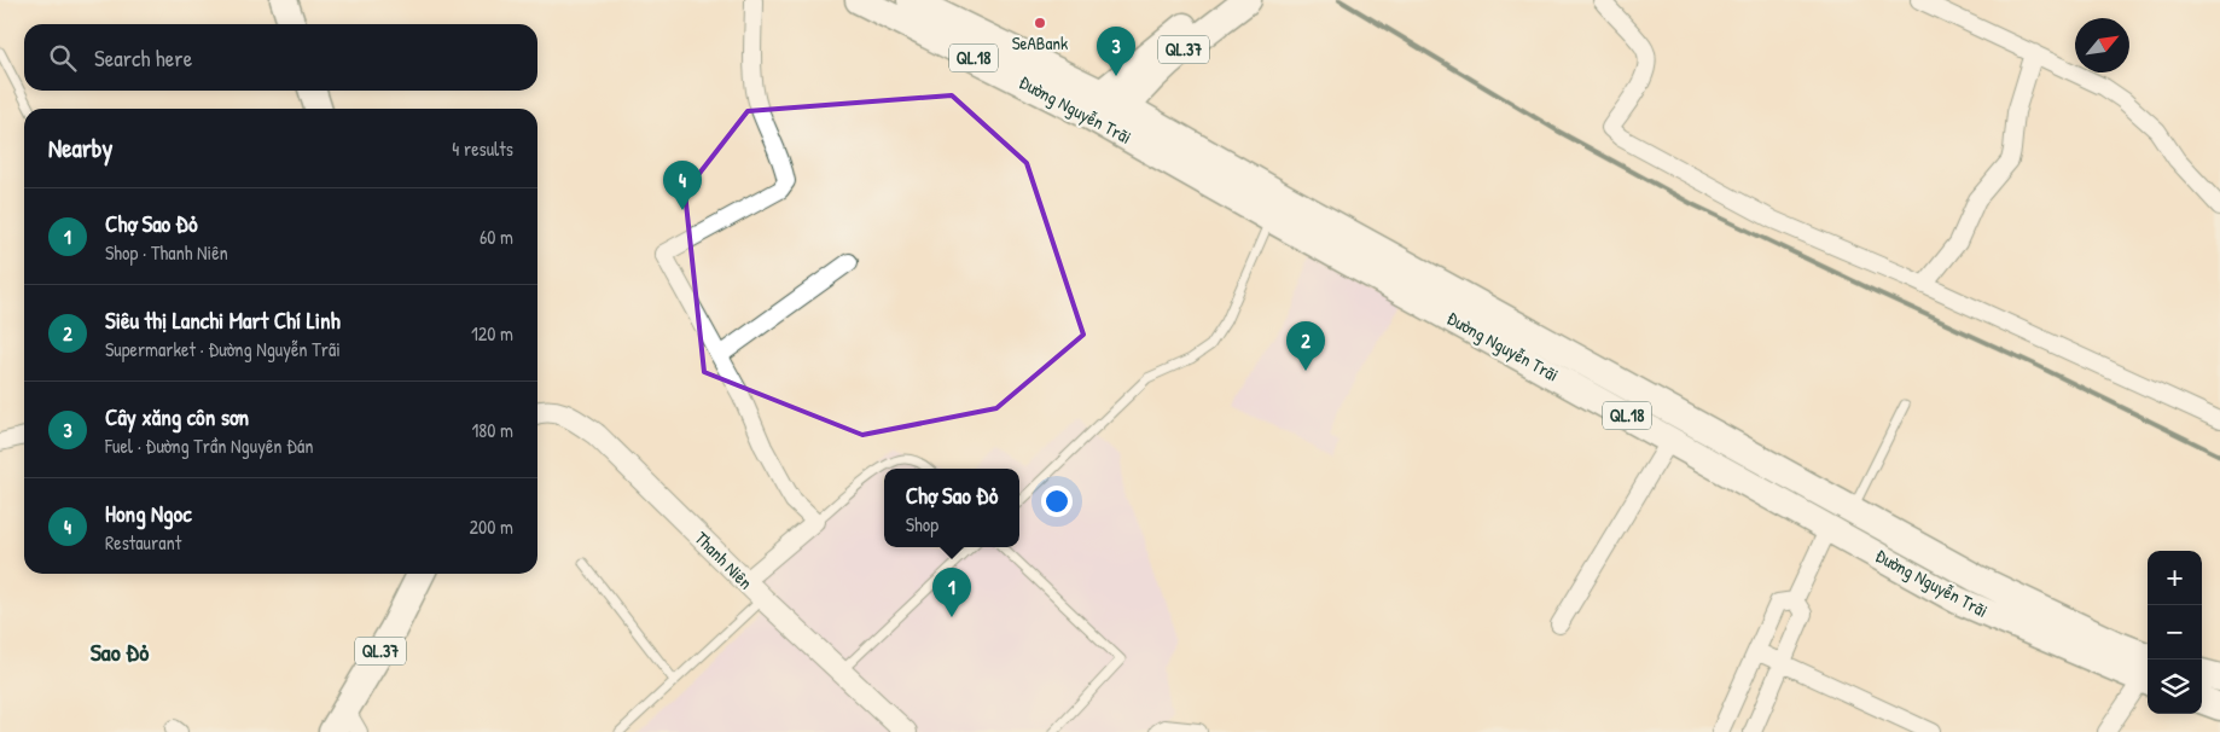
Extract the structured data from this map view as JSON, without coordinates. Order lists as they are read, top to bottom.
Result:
{
  "streets": {
    "highway": ["QL.37", "QL.18", "Đường Nguyễn Trãi"],
    "street": ["Thanh Niên"]
  },
  "crossings": [
    ["QL.37", "Đường Nguyễn Trãi"]
  ],
  "districts": ["Sao Đỏ"],
  "places": ["SeABank"],
  "north": "top right",
  "page": {
    "search": "Search here",
    "pins": [
      "3",
      "4",
      "2",
      "1"
    ],
    "heading": ["Nearby", "4 results"],
    "list": [
      {
        "mark": "1",
        "name": "Chợ Sao Đỏ",
        "note": "Shop · Thanh Niên",
        "value": "60 m"
      },
      {
        "mark": "2",
        "name": "Siêu thị Lanchi Mart Chí Linh",
        "note": "Supermarket · Đường Nguyễn Trãi",
        "value": "120 m"
      },
      {
        "mark": "3",
        "name": "Cây xăng côn sơn",
        "note": "Fuel · Đường Trần Nguyên Đán",
        "value": "180 m"
      },
      {
        "mark": "4",
        "name": "Hong Ngoc",
        "note": "Restaurant",
        "value": "200 m"
      }
    ],
    "popup": ["Chợ Sao Đỏ", "Shop"],
    "map_buttons": ["+", "−"]
  }
}
